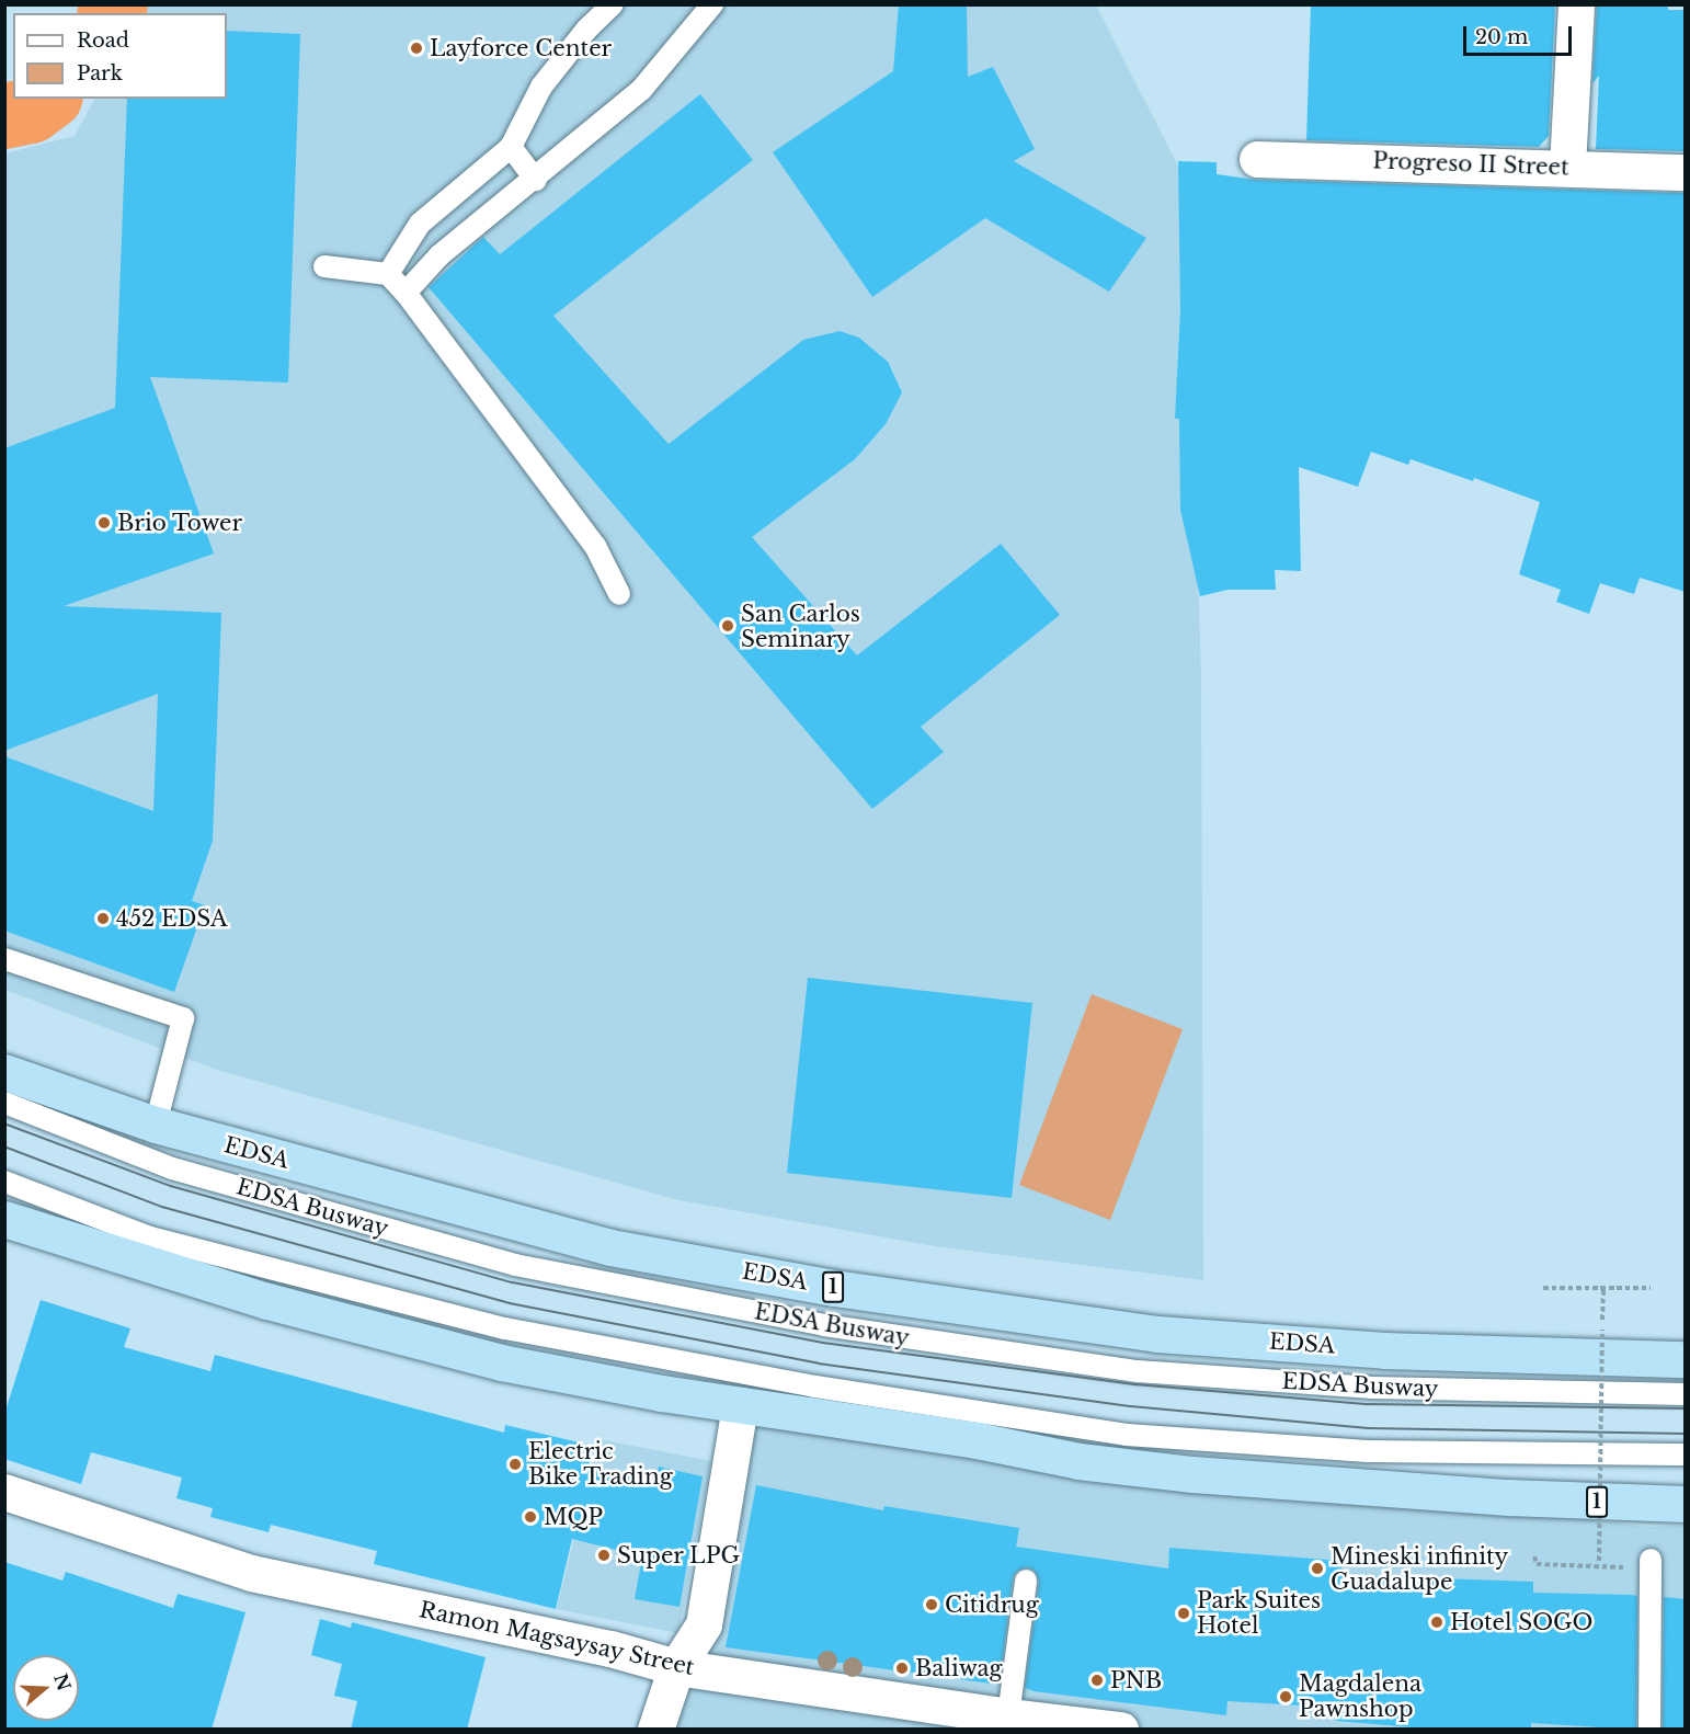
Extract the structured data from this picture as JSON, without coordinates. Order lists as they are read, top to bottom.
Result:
{
  "streets": {
    "highway": ["EDSA", "1"],
    "street": ["Progreso II Street", "Ramon Magsaysay Street"],
    "lane": ["EDSA Busway"]
  },
  "places": [
    "Layforce Center",
    "Brio Tower",
    "San Carlos Seminary",
    "452 EDSA",
    "Electric Bike Trading",
    "MQP",
    "Super LPG",
    "Mineski infinity Guadalupe",
    "Citidrug",
    "Park Suites Hotel",
    "Hotel SOGO",
    "Baliwag",
    "PNB",
    "Magdalena Pawnshop"
  ],
  "legend": ["Road", "Park"],
  "scale_bar": "20 m",
  "north": "right"
}
